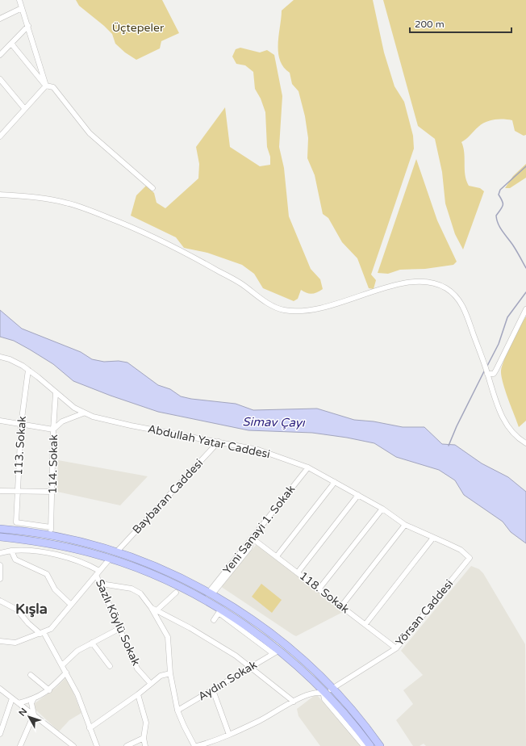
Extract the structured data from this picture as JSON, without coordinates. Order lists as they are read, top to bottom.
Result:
{
  "streets": {
    "street": [
      "Abdullah Yatar Caddesi",
      "113. Sokak",
      "114. Sokak",
      "Baybaran Caddesi",
      "Yeni Sanayi 1. Sokak",
      "118. Sokak",
      "Yörsan Caddesi",
      "Sazlı Köylü Sokak",
      "Aydın Sokak"
    ]
  },
  "crossings": [
    ["Abdullah Yatar Caddesi", "113. Sokak"],
    ["Abdullah Yatar Caddesi", "114. Sokak"],
    ["Abdullah Yatar Caddesi", "Baybaran Caddesi"],
    ["Abdullah Yatar Caddesi", "Yeni Sanayi 1. Sokak"],
    ["Abdullah Yatar Caddesi", "Yörsan Caddesi"],
    ["113. Sokak", "114. Sokak"],
    ["Yeni Sanayi 1. Sokak", "118. Sokak"],
    ["118. Sokak", "Yörsan Caddesi"]
  ],
  "districts": ["Kışla"],
  "water": ["Simav Çayı"],
  "parks": ["Üçtepeler"],
  "scale_bar": "200 m",
  "north": "top left"
}
